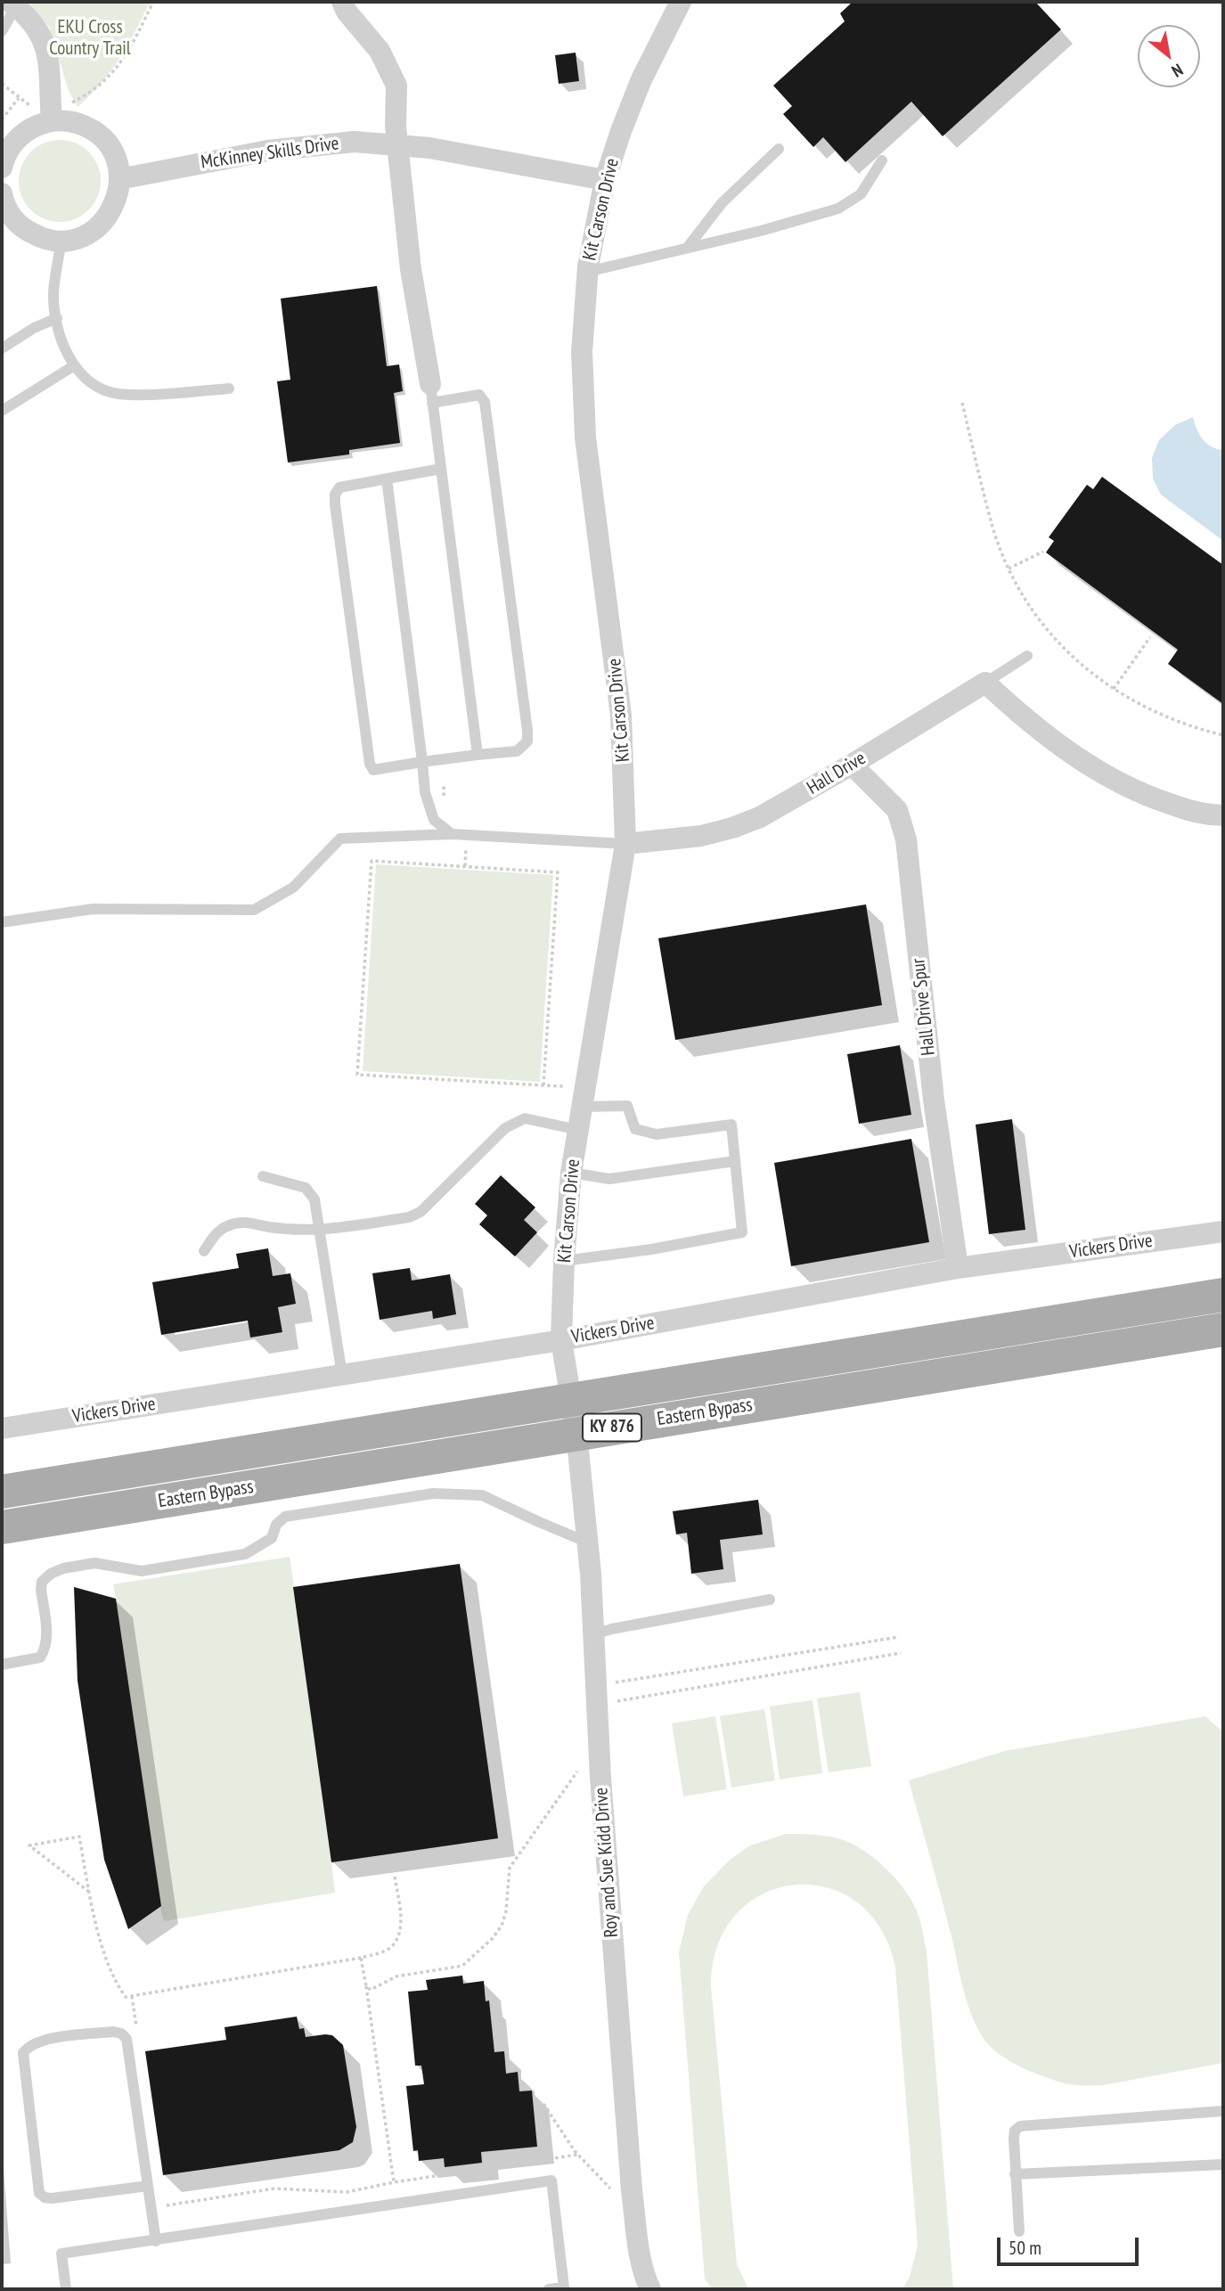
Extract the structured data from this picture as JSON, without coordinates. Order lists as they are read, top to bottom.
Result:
{
  "streets": {
    "main road": ["Eastern Bypass", "KY 876"],
    "street": [
      "McKinney Skills Drive",
      "Kit Carson Drive",
      "Hall Drive",
      "Hall Drive Spur",
      "Vickers Drive",
      "Roy and Sue Kidd Drive"
    ]
  },
  "crossings": [
    ["McKinney Skills Drive", "Kit Carson Drive"],
    ["Kit Carson Drive", "Hall Drive"],
    ["Kit Carson Drive", "Vickers Drive"],
    ["Kit Carson Drive", "Eastern Bypass"],
    ["Kit Carson Drive", "Roy and Sue Kidd Drive"],
    ["Hall Drive", "Hall Drive Spur"],
    ["Hall Drive Spur", "Vickers Drive"],
    ["Eastern Bypass", "Roy and Sue Kidd Drive"]
  ],
  "parks": ["EKU Cross Country Trail"],
  "scale_bar": "50 m",
  "north": "bottom right"
}
